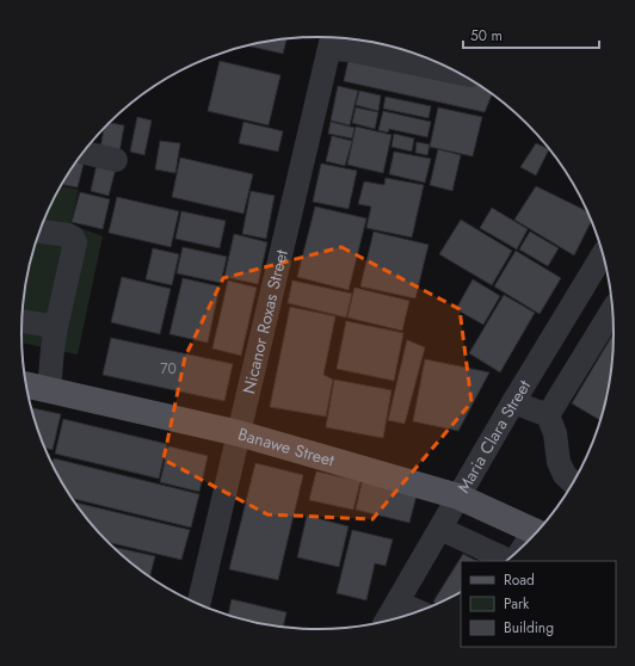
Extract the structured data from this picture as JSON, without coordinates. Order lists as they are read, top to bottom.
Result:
{
  "streets": {
    "main road": ["Banawe Street"],
    "street": ["Nicanor Roxas Street", "Maria Clara Street"]
  },
  "crossings": [
    ["Nicanor Roxas Street", "Banawe Street"],
    ["Maria Clara Street", "Banawe Street"]
  ],
  "house_numbers": ["70"],
  "legend": ["Road", "Park", "Building"],
  "scale_bar": "50 m"
}
